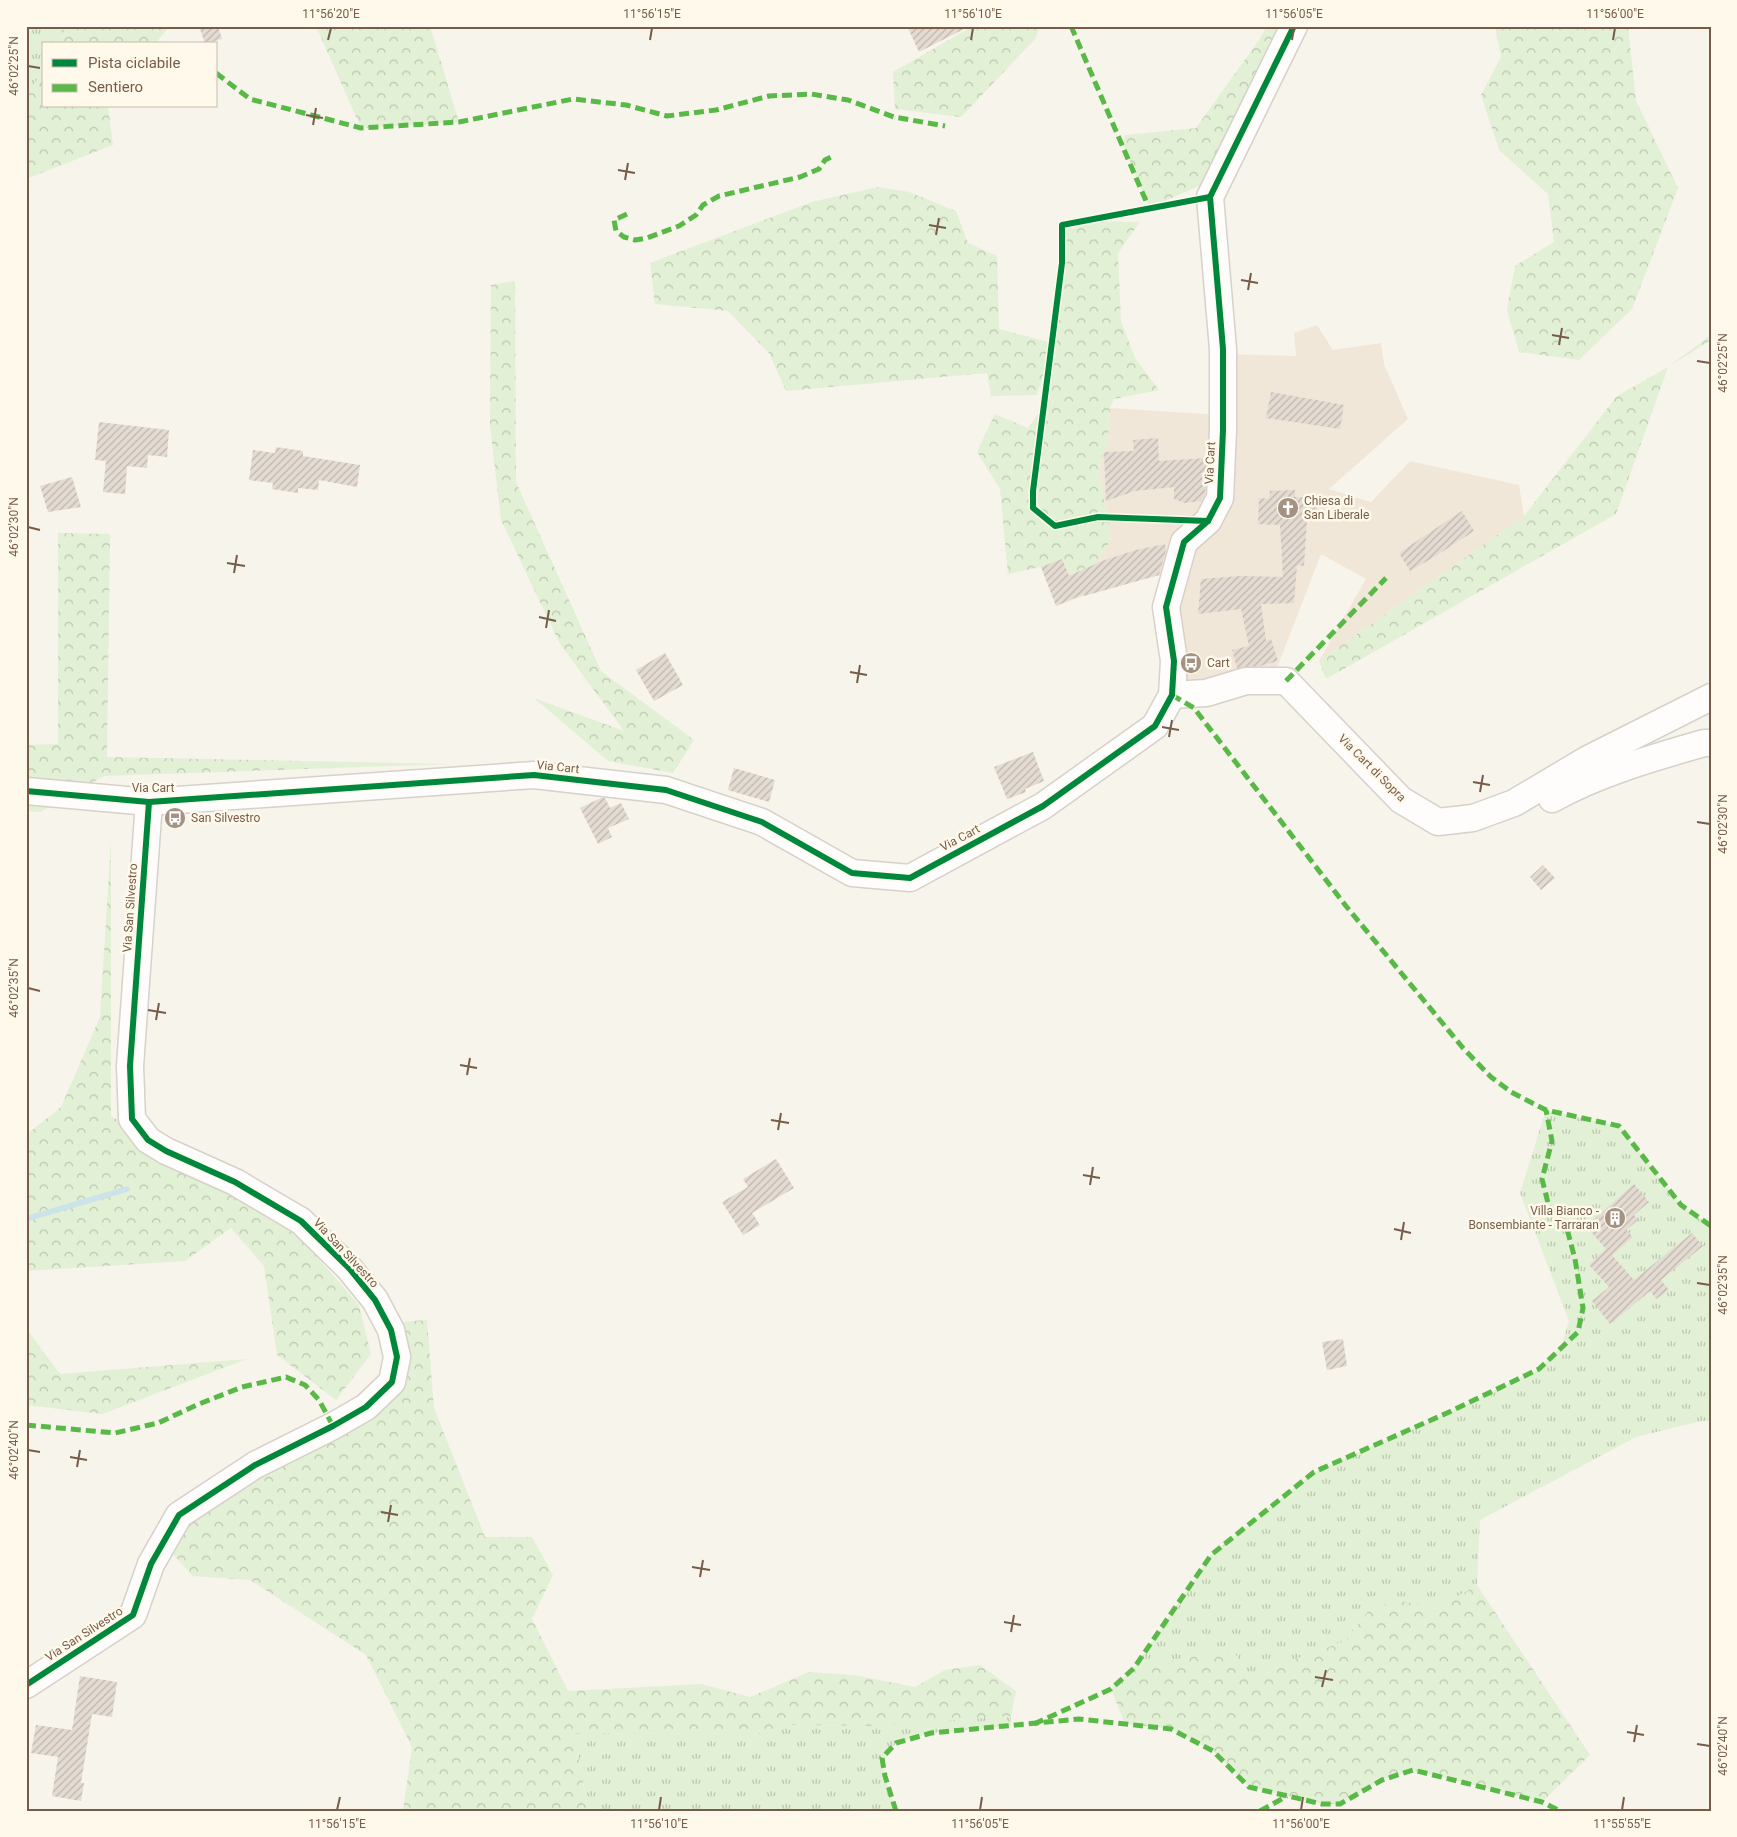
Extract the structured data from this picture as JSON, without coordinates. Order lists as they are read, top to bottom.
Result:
{
  "streets": {
    "street": ["Via Cart", "Via Cart di Sopra", "Via San Silvestro"]
  },
  "crossings": [
    ["Via Cart", "Via Cart di Sopra"],
    ["Via Cart", "Via San Silvestro"]
  ],
  "places": {
    "church": ["Chiesa di San Liberale"],
    "bus stop": ["Cart", "San Silvestro"],
    "building": ["Villa Bianco - Bonsembiante - Tarraran"]
  },
  "legend": ["Pista ciclabile", "Sentiero"],
  "coordinates": [
    "11°56'20\"E",
    "11°56'15\"E",
    "11°56'10\"E",
    "11°56'05\"E",
    "11°56'00\"E",
    "46°02'25\"N",
    "46°02'30\"N",
    "46°02'35\"N",
    "46°02'40\"N",
    "11°55'55\"E"
  ]
}
